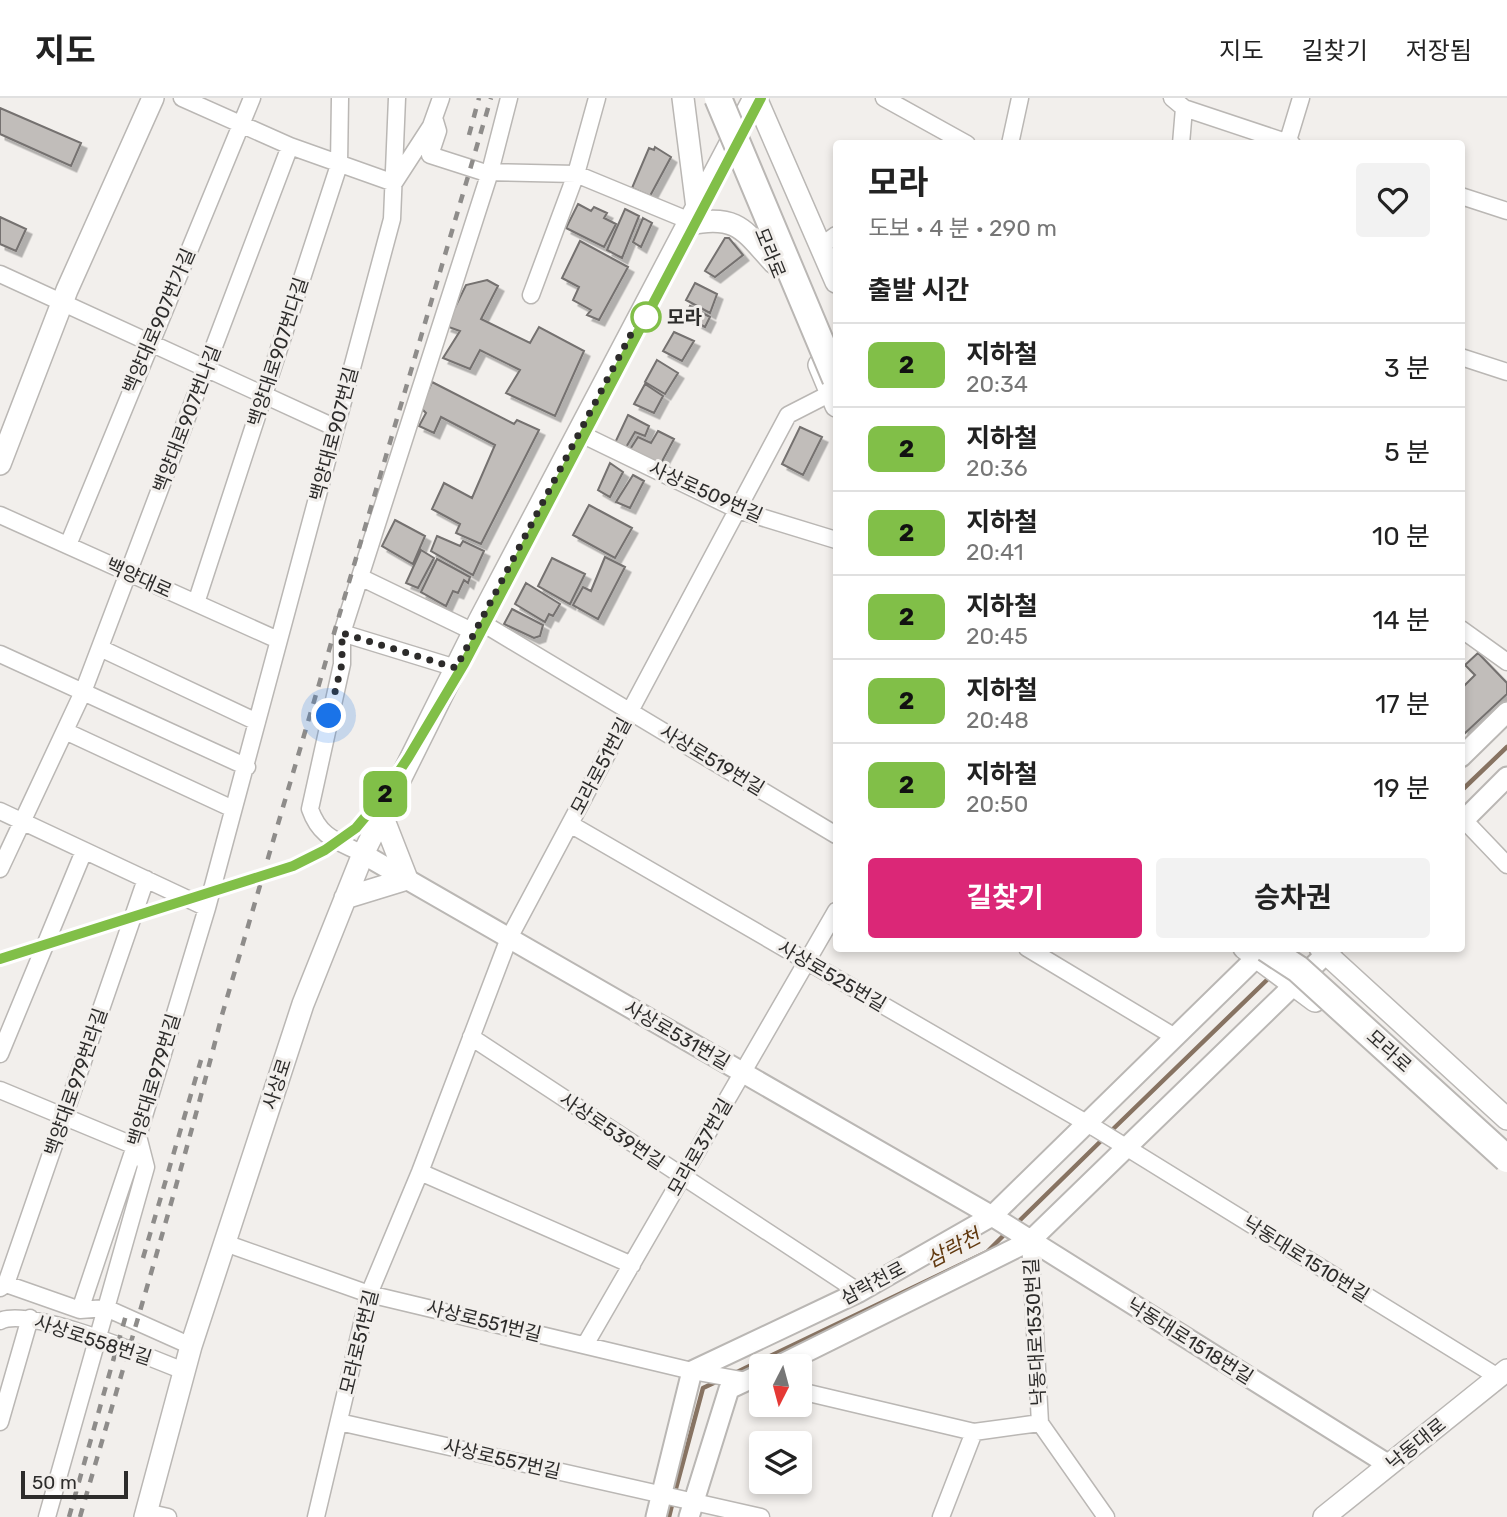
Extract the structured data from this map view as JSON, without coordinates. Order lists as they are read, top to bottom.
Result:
{
  "streets": {
    "highway": ["모라로"],
    "main road": ["사상로", "낙동대로"],
    "street": [
      "백양대로907번가길",
      "백양대로907번다길",
      "백양대로907번나길",
      "백양대로907번길",
      "사상로509번길",
      "백양대로",
      "사상로519번길",
      "모라로51번길",
      "사상로525번길",
      "사상로531번길",
      "백양대로979번길",
      "백양대로979번라길",
      "사상로539번길",
      "모라로37번길",
      "낙동대로1510번길",
      "삼락천로",
      "사상로551번길",
      "낙동대로1530번길",
      "사상로558번길",
      "낙동대로1518번길",
      "사상로557번길"
    ]
  },
  "crossings": [
    ["모라로", "사상로"],
    ["모라로", "삼락천로"],
    ["백양대로907번가길", "백양대로"],
    ["백양대로907번다길", "백양대로"],
    ["백양대로907번나길", "백양대로"],
    ["백양대로907번길", "백양대로"],
    ["백양대로907번길", "백양대로979번길"],
    ["사상로509번길", "모라로51번길"],
    ["사상로509번길", "사상로"],
    ["사상로519번길", "모라로51번길"],
    ["사상로519번길", "사상로"],
    ["모라로51번길", "사상로525번길"],
    ["모라로51번길", "사상로531번길"],
    ["모라로51번길", "사상로539번길"],
    ["모라로51번길", "사상로551번길"],
    ["모라로51번길", "사상로557번길"],
    ["사상로525번길", "모라로37번길"],
    ["사상로525번길", "낙동대로1510번길"],
    ["사상로525번길", "삼락천로"],
    ["사상로531번길", "사상로"],
    ["사상로531번길", "모라로37번길"],
    ["사상로531번길", "삼락천로"],
    ["사상로531번길", "낙동대로1530번길"],
    ["사상로531번길", "낙동대로1518번길"],
    ["사상로", "사상로551번길"],
    ["사상로", "사상로558번길"],
    ["사상로539번길", "모라로37번길"],
    ["사상로539번길", "삼락천로"],
    ["모라로37번길", "사상로551번길"],
    ["낙동대로1510번길", "삼락천로"],
    ["낙동대로1510번길", "낙동대로"],
    ["삼락천로", "사상로551번길"],
    ["삼락천로", "낙동대로1530번길"],
    ["삼락천로", "낙동대로1518번길"],
    ["낙동대로1530번길", "낙동대로1518번길"],
    ["낙동대로1518번길", "낙동대로"]
  ],
  "water": ["삼락천"],
  "places": ["모라"],
  "lines": ["metro line 2"],
  "scale_bar": "50 m",
  "north": "bottom",
  "page": {
    "header": "지도",
    "nav": ["지도", "길찾기", "저장됨"],
    "on_map": "2",
    "heading": [
      ["모라", "도보 · 4 분 · 290 m"],
      "출발 시간"
    ],
    "list": [
      {
        "mark": "2",
        "name": "지하철",
        "note": "20:34",
        "value": "3 분"
      },
      {
        "mark": "2",
        "name": "지하철",
        "note": "20:36",
        "value": "5 분"
      },
      {
        "mark": "2",
        "name": "지하철",
        "note": "20:41",
        "value": "10 분"
      },
      {
        "mark": "2",
        "name": "지하철",
        "note": "20:45",
        "value": "14 분"
      },
      {
        "mark": "2",
        "name": "지하철",
        "note": "20:48",
        "value": "17 분"
      },
      {
        "mark": "2",
        "name": "지하철",
        "note": "20:50",
        "value": "19 분"
      }
    ],
    "buttons": ["길찾기", "승차권"],
    "scale": "50 m"
  }
}
